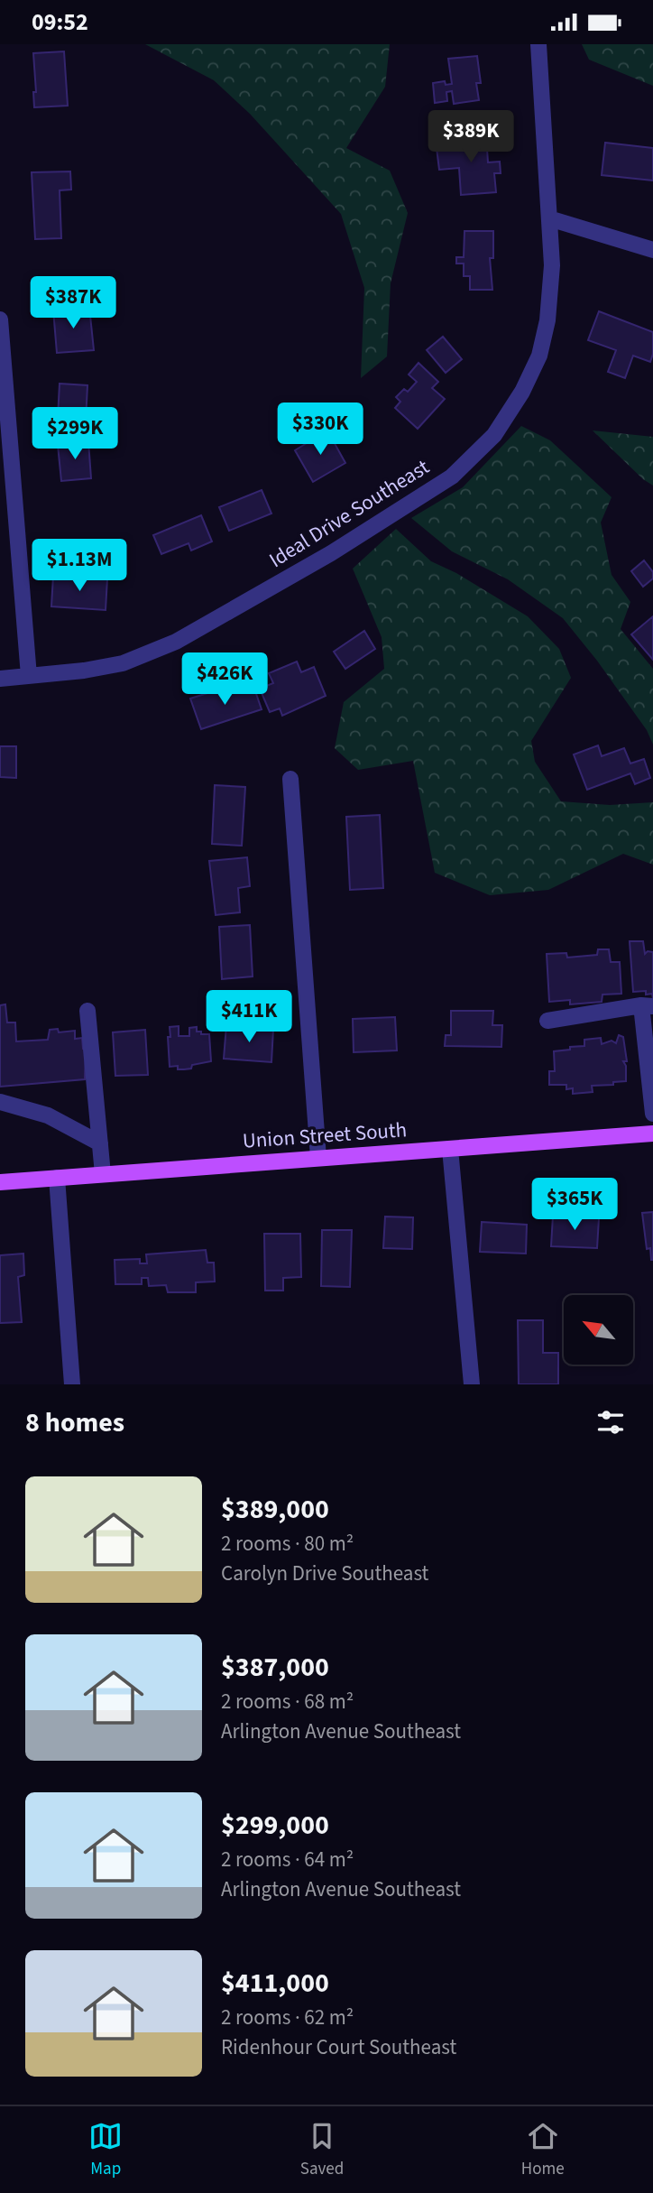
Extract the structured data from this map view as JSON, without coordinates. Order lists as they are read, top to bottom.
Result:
{
  "streets": {
    "main road": ["Union Street South"],
    "street": ["Ideal Drive Southeast"]
  },
  "north": "top left",
  "page": {
    "status": "09:52",
    "price": [
      "$389K",
      "$387K",
      "$330K",
      "$299K",
      "$1.13M",
      "$426K",
      "$411K",
      "$365K"
    ],
    "heading": "8 homes",
    "list": [
      {
        "name": "$389,000",
        "note": "2 rooms · 80 m² · Carolyn Drive Southeast"
      },
      {
        "name": "$387,000",
        "note": "2 rooms · 68 m² · Arlington Avenue Southeast"
      },
      {
        "name": "$299,000",
        "note": "2 rooms · 64 m² · Arlington Avenue Southeast"
      },
      {
        "name": "$411,000",
        "note": "2 rooms · 62 m² · Ridenhour Court Southeast"
      }
    ],
    "tabs": ["Map", "Saved", "Home"]
  }
}
